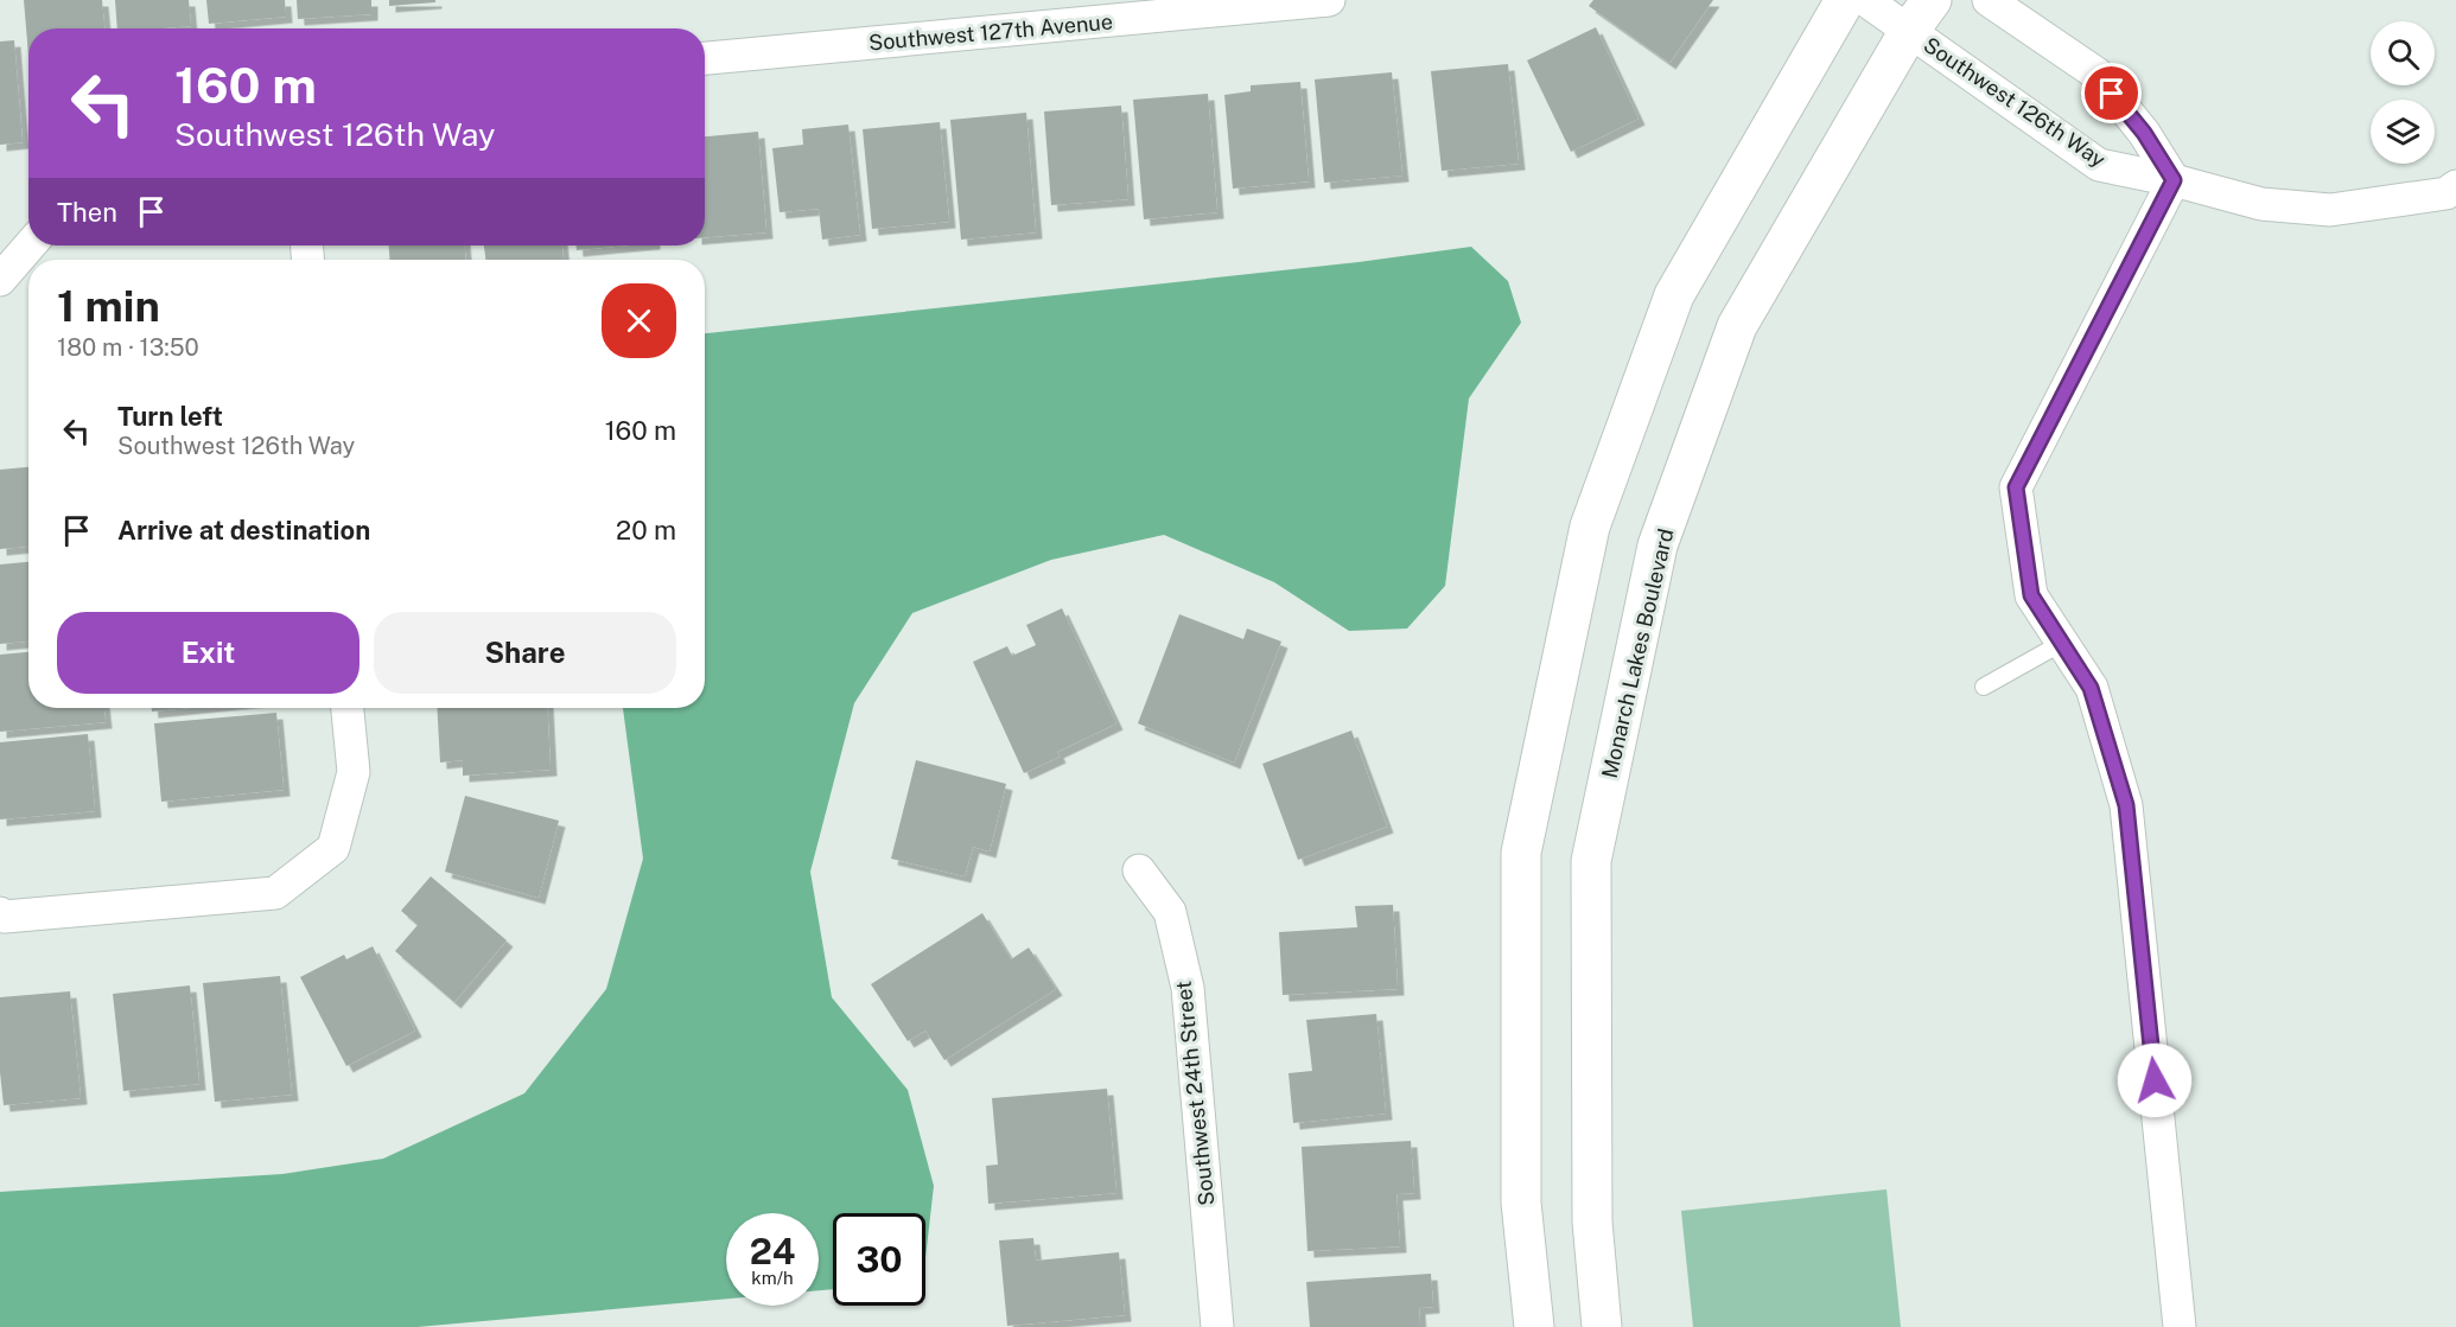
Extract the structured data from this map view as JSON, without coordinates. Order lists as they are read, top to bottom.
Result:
{
  "streets": {
    "street": [
      "Southwest 127th Avenue",
      "Southwest 126th Way",
      "Monarch Lakes Boulevard",
      "Southwest 24th Street"
    ]
  },
  "crossings": [
    ["Southwest 126th Way", "Monarch Lakes Boulevard"]
  ],
  "page": {
    "turn": ["160 m", "Southwest 126th Way"],
    "then": "Then",
    "heading": ["1 min", "180 m · 13:50"],
    "list": [
      {
        "name": "Turn left",
        "note": "Southwest 126th Way",
        "value": "160 m"
      },
      {
        "name": "Arrive at destination",
        "value": "20 m"
      }
    ],
    "buttons": ["Exit", "Share"],
    "speed": "24 km/h",
    "limit": "30"
  }
}
